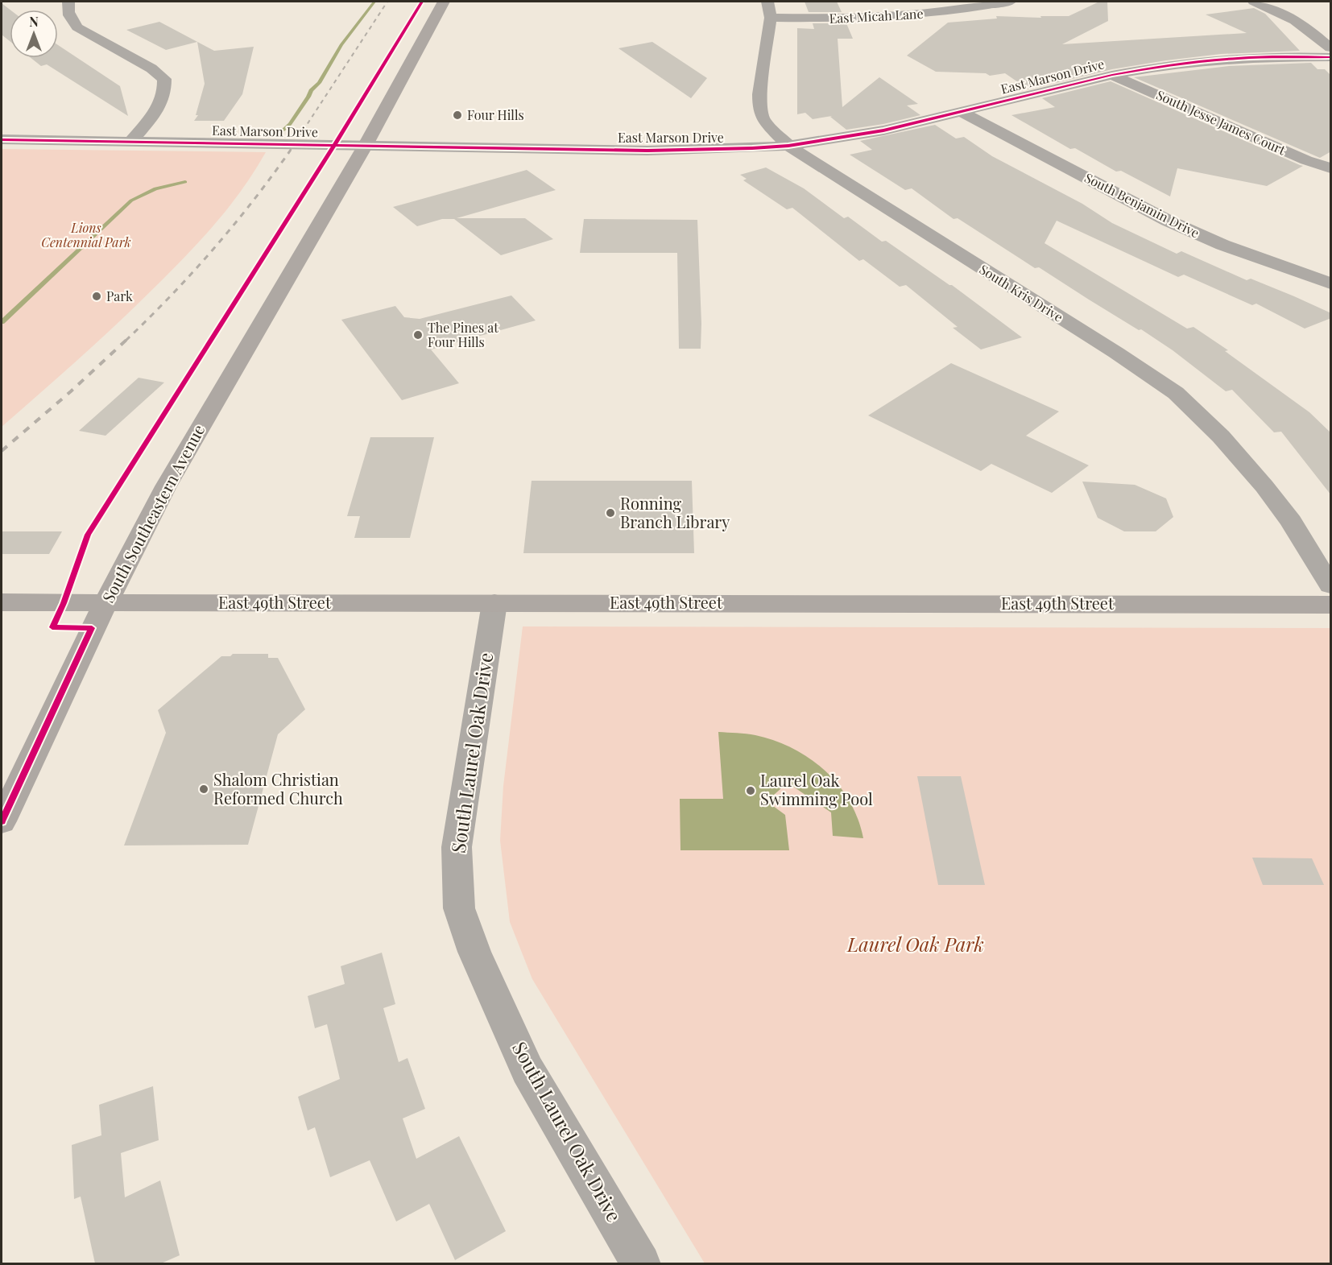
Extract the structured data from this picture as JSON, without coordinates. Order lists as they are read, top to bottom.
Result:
{
  "streets": {
    "main road": ["South Southeastern Avenue", "East 49th Street"],
    "street": [
      "East Micah Lane",
      "East Marson Drive",
      "South Jesse James Court",
      "South Benjamin Drive",
      "South Kris Drive",
      "South Laurel Oak Drive"
    ]
  },
  "crossings": [
    ["East Micah Lane", "South Kris Drive"],
    ["East Marson Drive", "South Jesse James Court"],
    ["East Marson Drive", "South Benjamin Drive"],
    ["East Marson Drive", "South Kris Drive"],
    ["East Marson Drive", "South Southeastern Avenue"],
    ["South Southeastern Avenue", "East 49th Street"],
    ["East 49th Street", "South Laurel Oak Drive"]
  ],
  "parks": ["Lions Centennial Park", "Laurel Oak Park"],
  "places": [
    "Four Hills",
    "Park",
    "The Pines at Four Hills",
    "Ronning Branch Library",
    "Shalom Christian Reformed Church",
    "Laurel Oak Swimming Pool"
  ],
  "north": "top"
}
